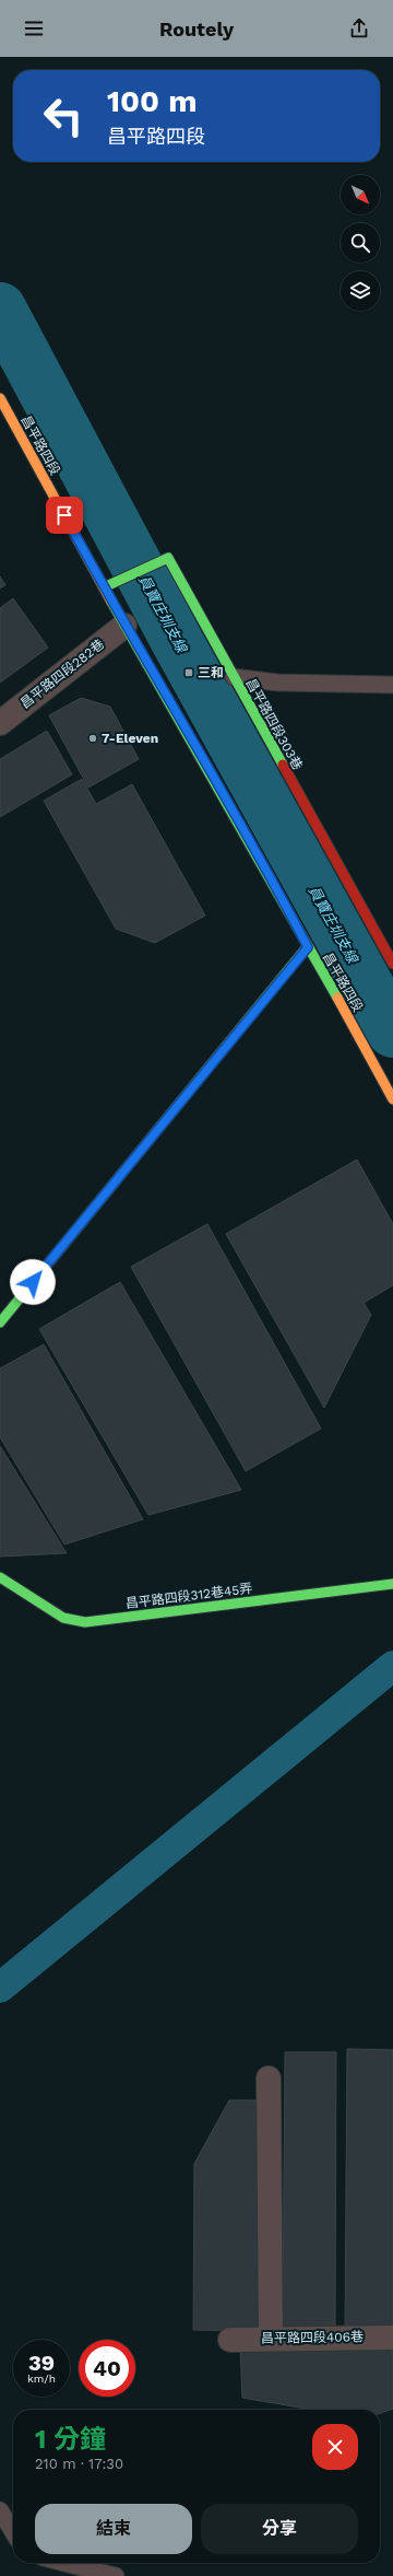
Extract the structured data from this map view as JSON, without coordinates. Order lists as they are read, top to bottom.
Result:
{
  "streets": {
    "street": [
      "昌平路四段",
      "昌平路四段282巷",
      "昌平路四段303巷",
      "昌平路四段312巷45弄",
      "昌平路四段406巷"
    ]
  },
  "crossings": [
    ["昌平路四段", "昌平路四段282巷"],
    ["昌平路四段", "昌平路四段303巷"]
  ],
  "water": ["員寶庄圳支線"],
  "places": {
    "transit": ["三和"],
    "other": ["7-Eleven"]
  },
  "north": "bottom right",
  "page": {
    "header": "Routely",
    "turn": ["100 m", "昌平路四段"],
    "speed": "39 km/h",
    "limit": "40",
    "heading": ["1 分鐘", "210 m · 17:30"],
    "buttons": ["結束", "分享"]
  }
}
